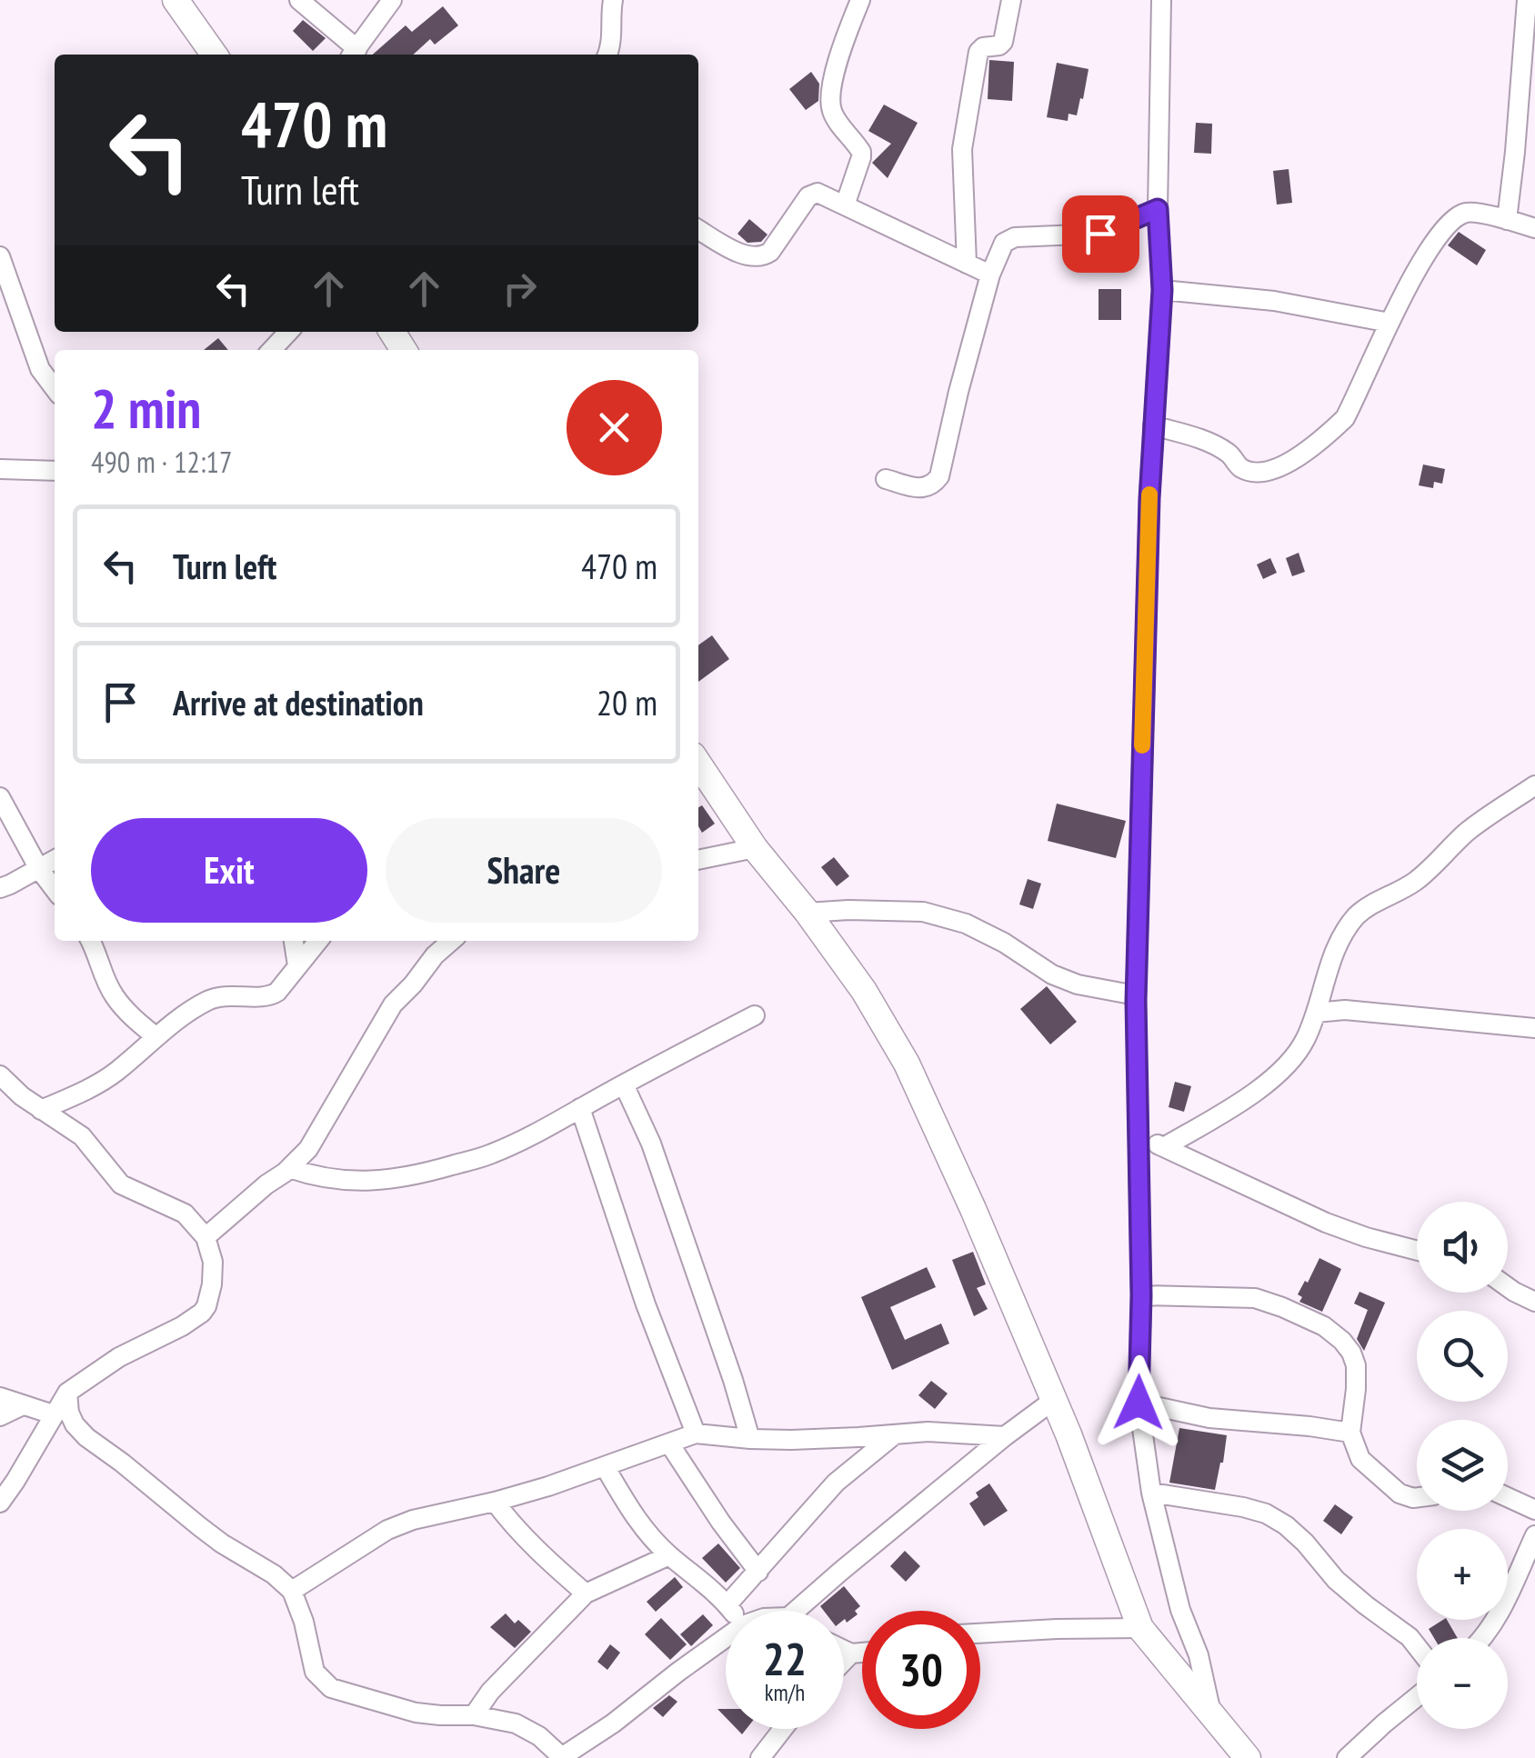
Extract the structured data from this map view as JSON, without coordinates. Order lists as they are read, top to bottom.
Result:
{
  "page": {
    "turn": ["470 m", "Turn left"],
    "heading": ["2 min", "490 m · 12:17"],
    "list": [
      {
        "name": "Turn left",
        "value": "470 m"
      },
      {
        "name": "Arrive at destination",
        "value": "20 m"
      }
    ],
    "buttons": ["Exit", "Share"],
    "map_buttons": ["+", "−"],
    "speed": "22 km/h",
    "limit": "30"
  }
}
